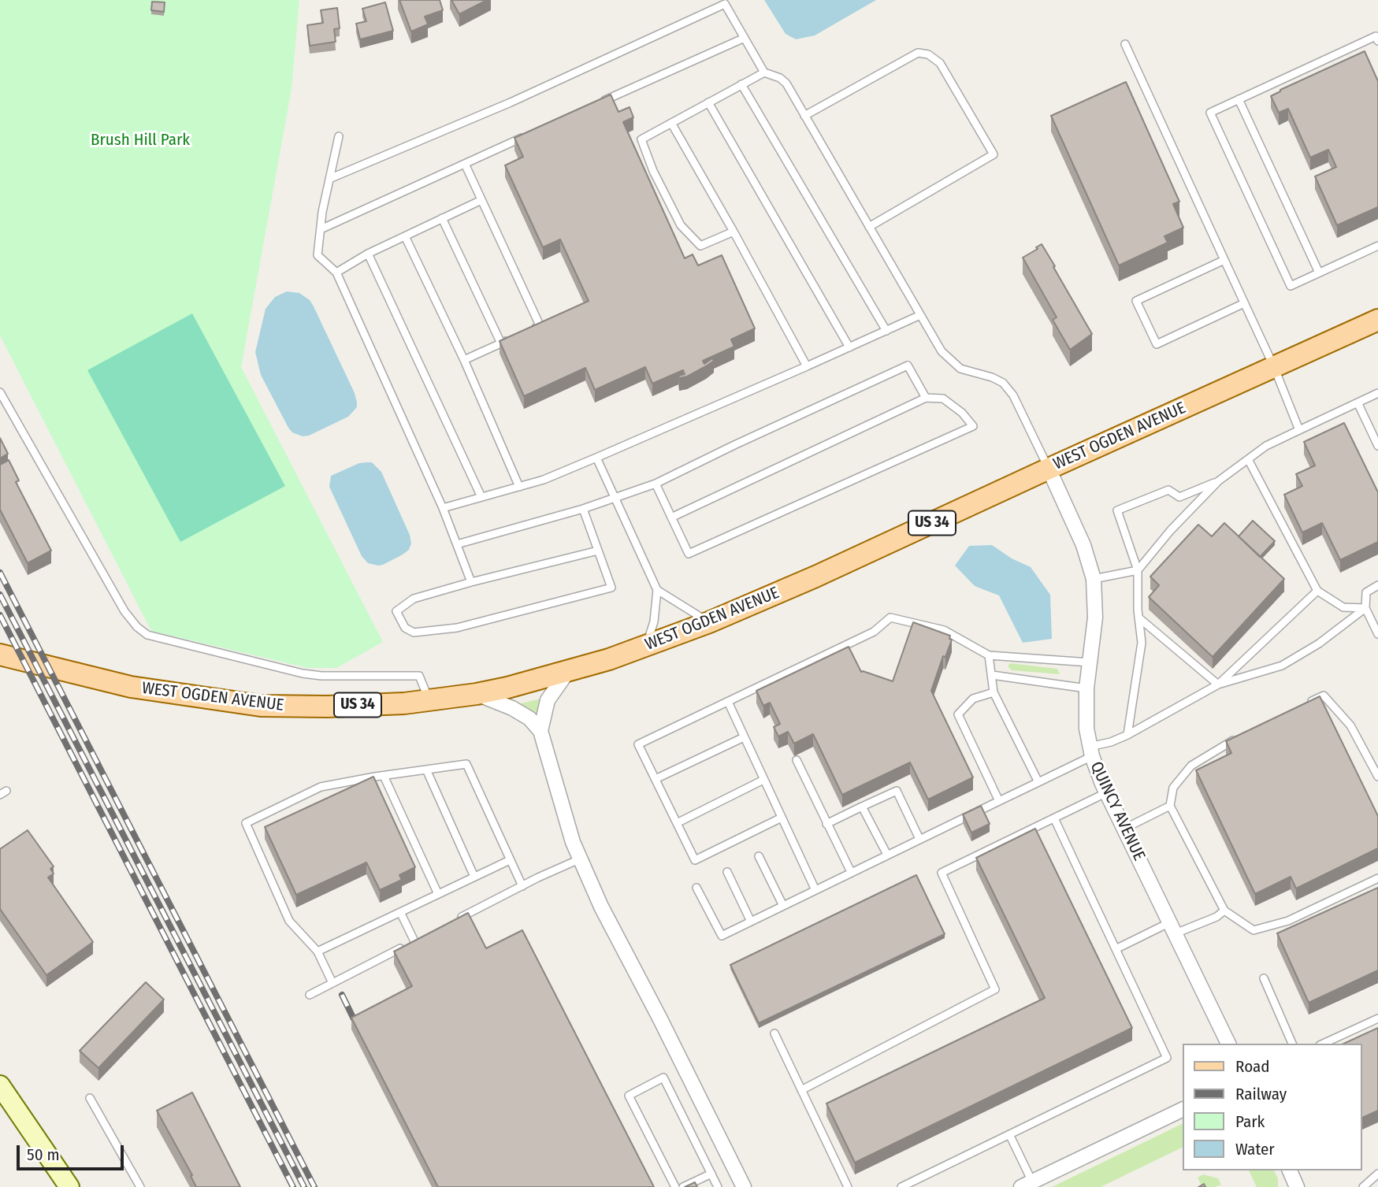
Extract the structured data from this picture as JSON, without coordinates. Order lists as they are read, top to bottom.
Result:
{
  "streets": {
    "main road": ["WEST OGDEN AVENUE", "US 34"],
    "street": ["QUINCY AVENUE"]
  },
  "crossings": [
    ["WEST OGDEN AVENUE", "QUINCY AVENUE"]
  ],
  "parks": ["Brush Hill Park"],
  "legend": [
    "Road",
    "Railway",
    "Park",
    "Water"
  ],
  "scale_bar": "50 m"
}
